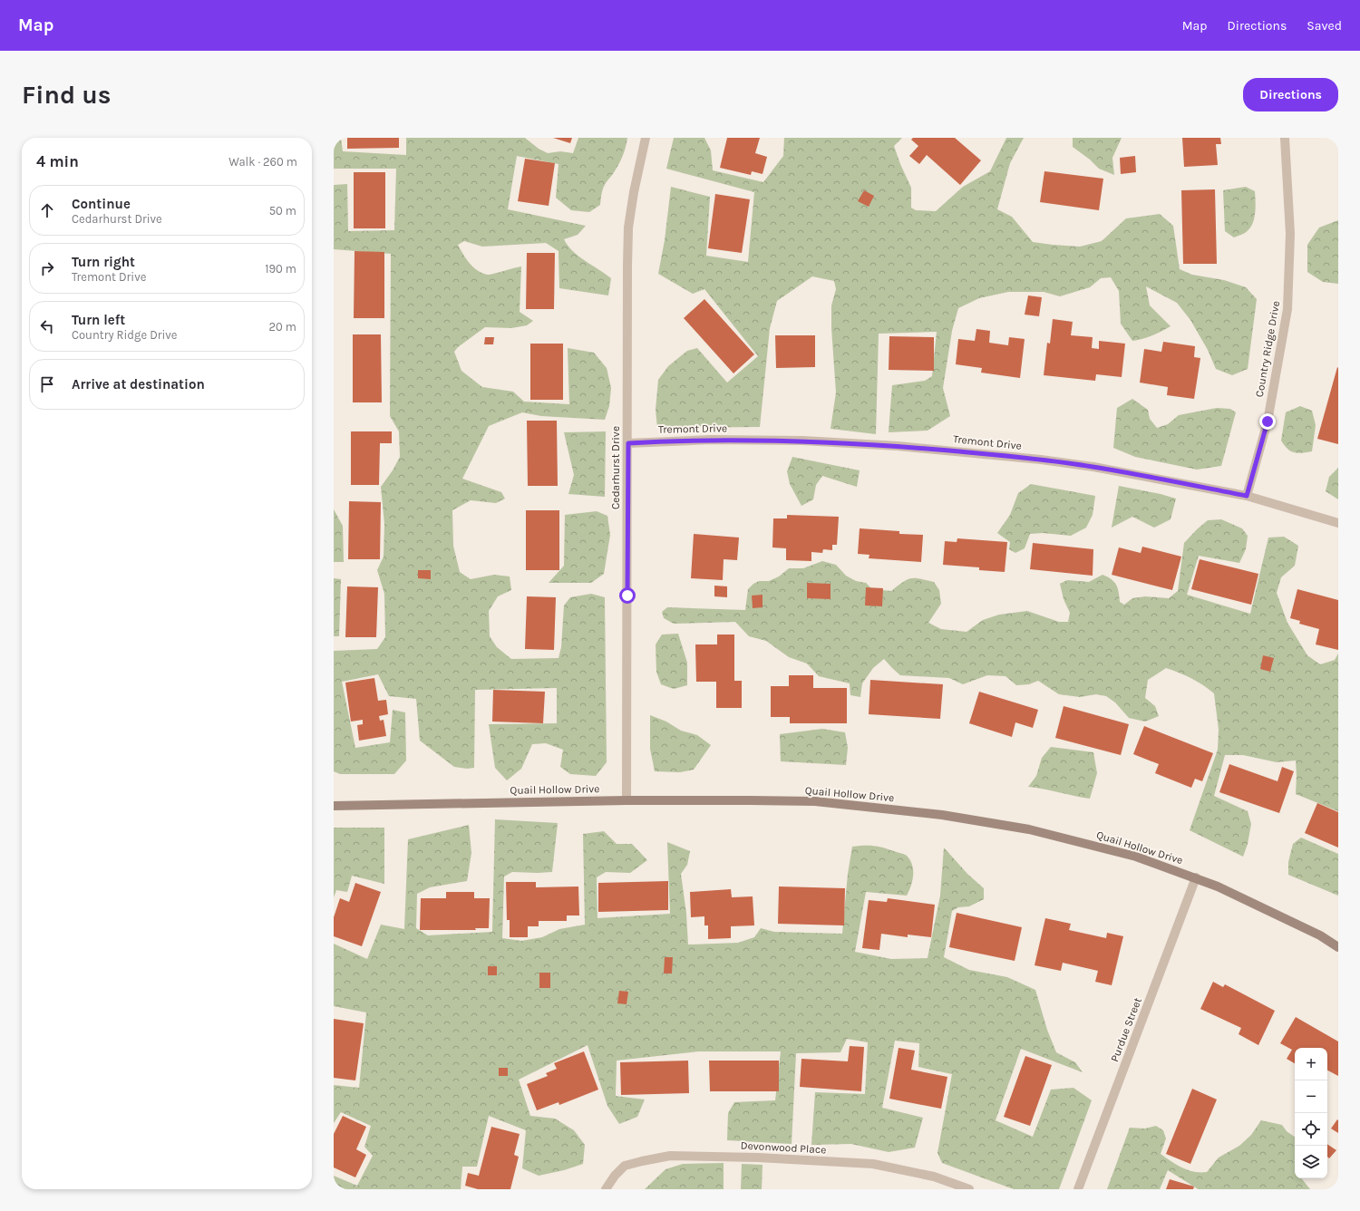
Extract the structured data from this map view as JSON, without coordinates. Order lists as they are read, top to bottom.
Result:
{
  "streets": {
    "street": [
      "Country Ridge Drive",
      "Tremont Drive",
      "Cedarhurst Drive",
      "Quail Hollow Drive",
      "Purdue Street",
      "Devonwood Place"
    ]
  },
  "crossings": [
    ["Country Ridge Drive", "Tremont Drive"],
    ["Tremont Drive", "Cedarhurst Drive"],
    ["Cedarhurst Drive", "Quail Hollow Drive"],
    ["Quail Hollow Drive", "Purdue Street"]
  ],
  "page": {
    "header": "Map",
    "nav": ["Map", "Directions", "Saved"],
    "buttons": "Directions",
    "title": "Find us",
    "heading": ["4 min", "Walk · 260 m"],
    "list": [
      ["Continue", "Cedarhurst Drive", "50 m"],
      ["Turn right", "Tremont Drive", "190 m"],
      ["Turn left", "Country Ridge Drive", "20 m"],
      "Arrive at destination"
    ],
    "map_buttons": ["+", "−"]
  }
}
